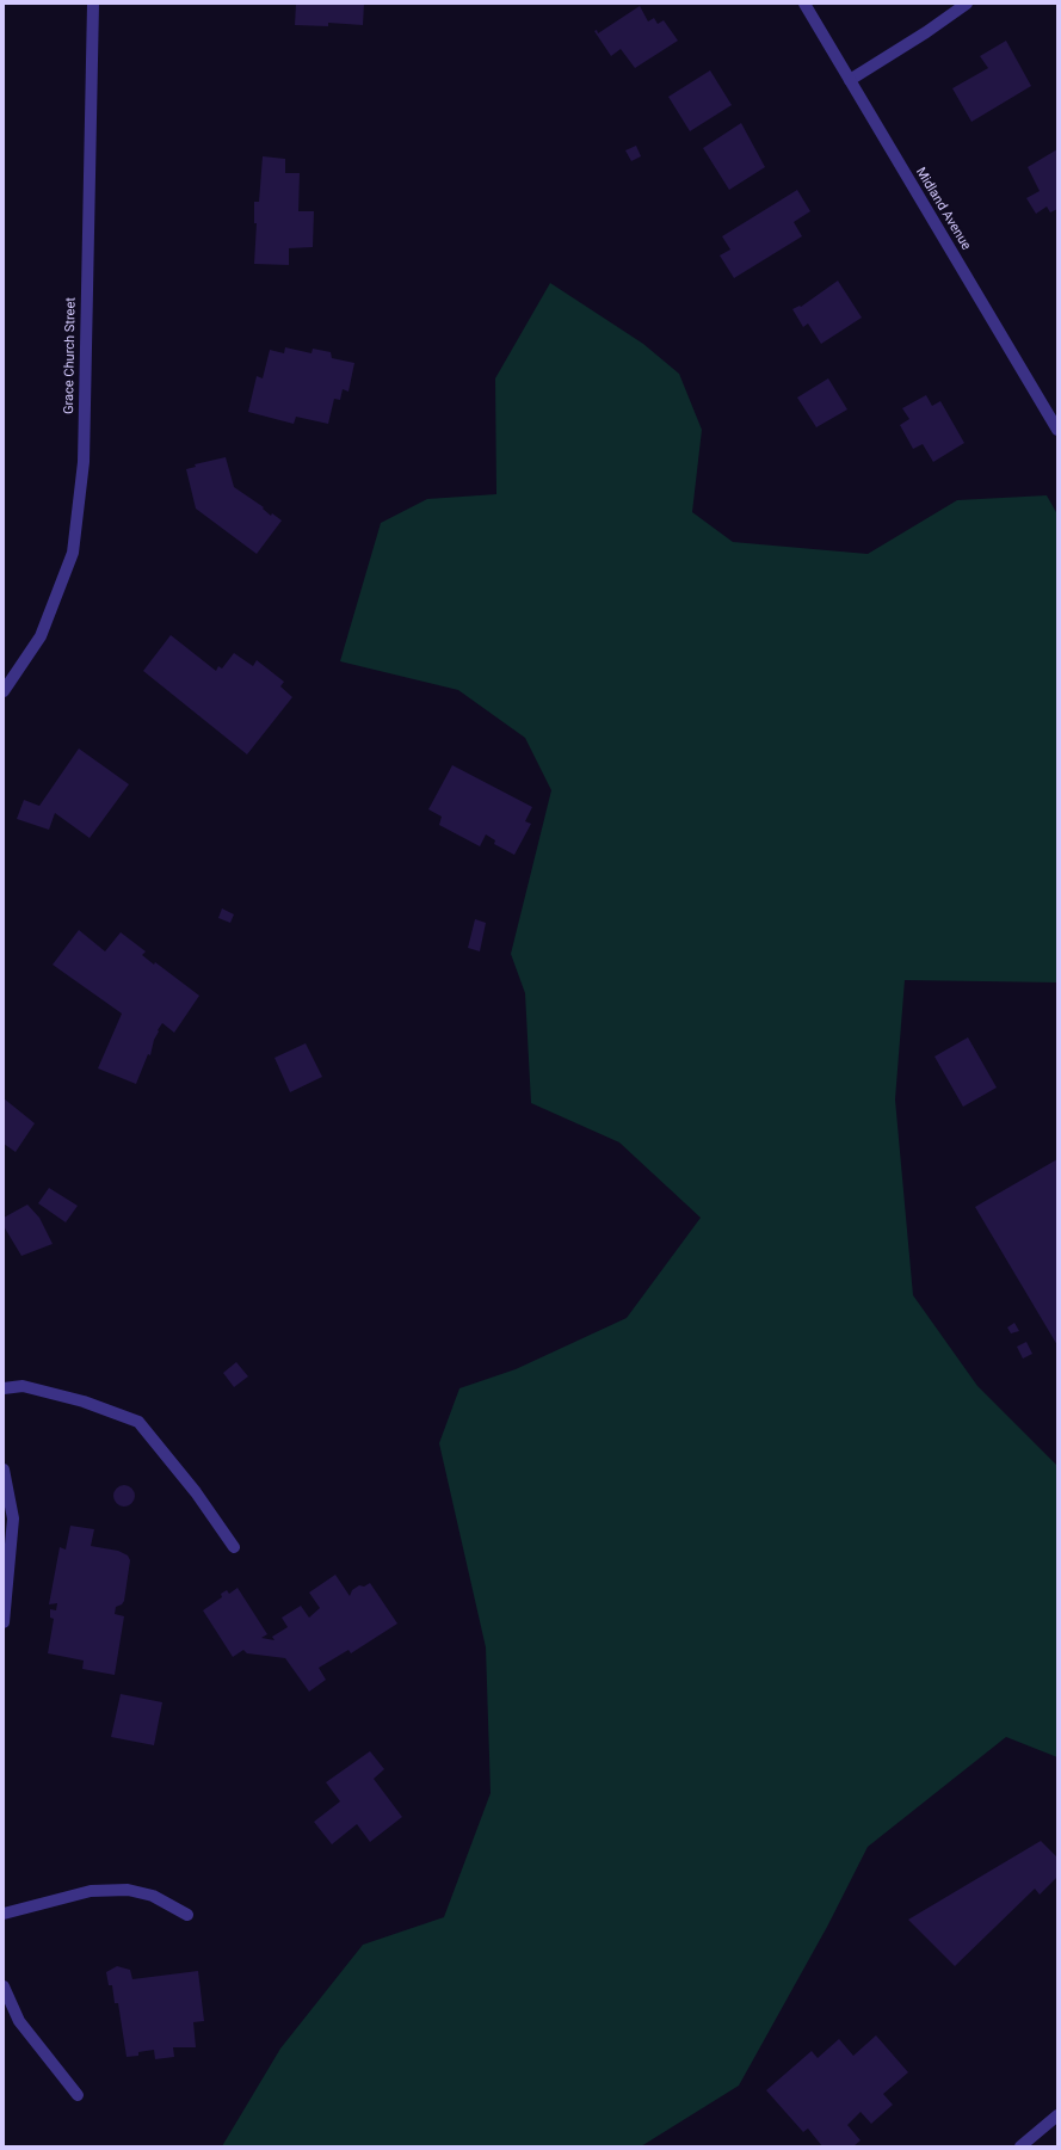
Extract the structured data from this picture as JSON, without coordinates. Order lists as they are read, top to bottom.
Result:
{
  "streets": {
    "street": ["Midland Avenue", "Grace Church Street"]
  }
}
